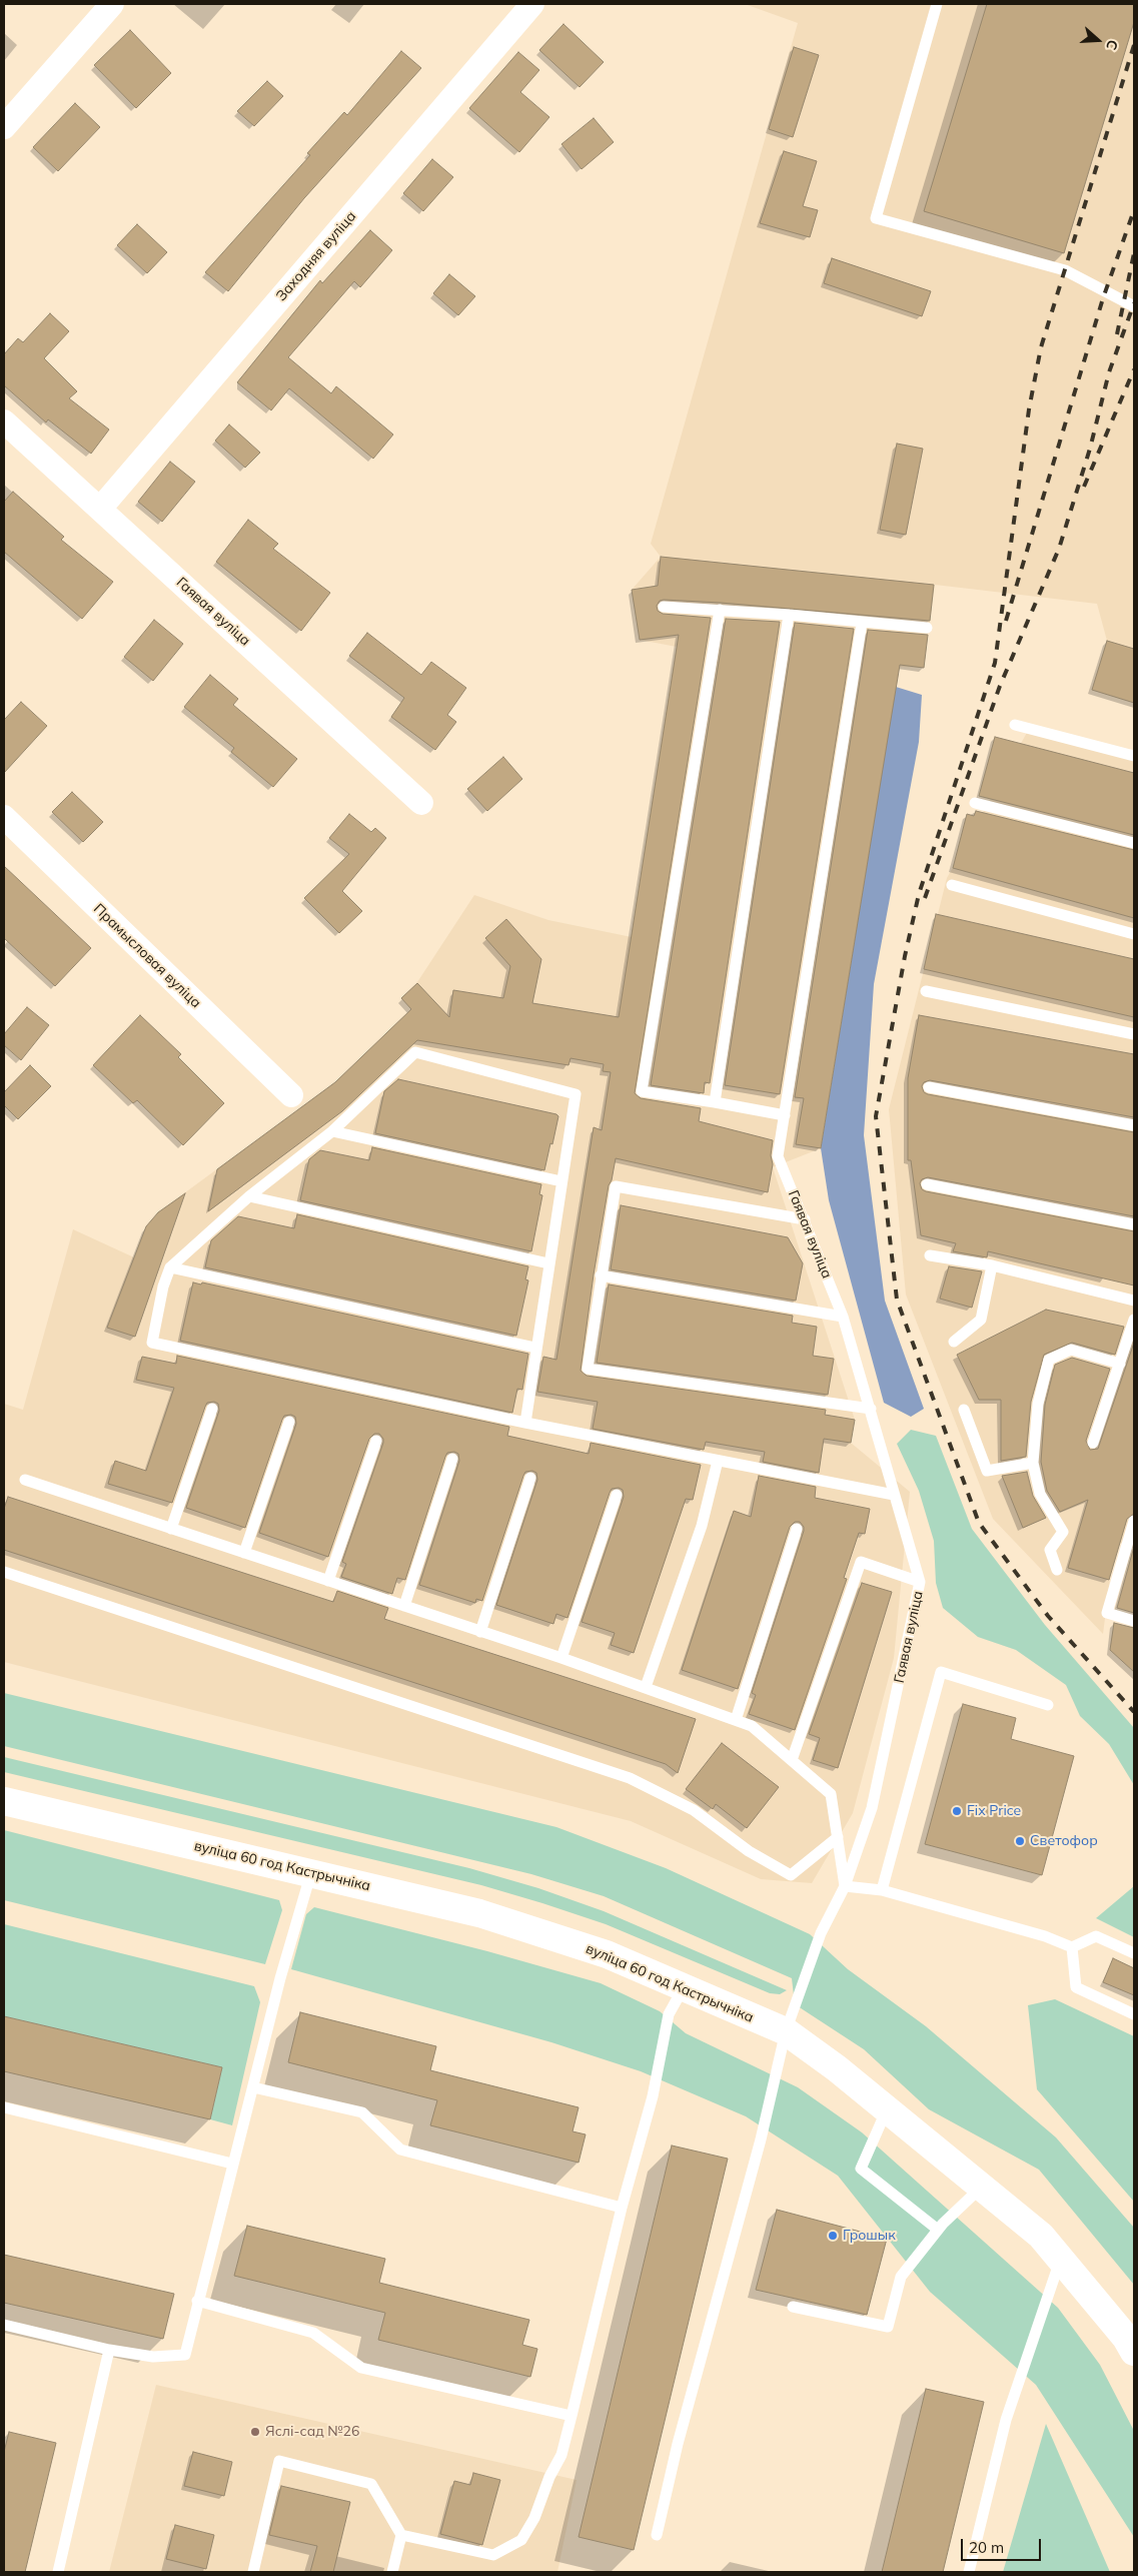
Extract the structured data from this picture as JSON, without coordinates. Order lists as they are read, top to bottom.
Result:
{
  "streets": {
    "street": [
      "Заходняя вуліца",
      "Гаявая вуліца",
      "Прамысловая вуліца",
      "вуліца 60 год Кастрычніка"
    ]
  },
  "crossings": [
    ["Заходняя вуліца", "Гаявая вуліца"],
    ["Гаявая вуліца", "вуліца 60 год Кастрычніка"]
  ],
  "places": [
    "Fix Price",
    "Светофор",
    "Грошык",
    "Яслі-сад №26"
  ],
  "scale_bar": "20 m",
  "north": "right"
}
